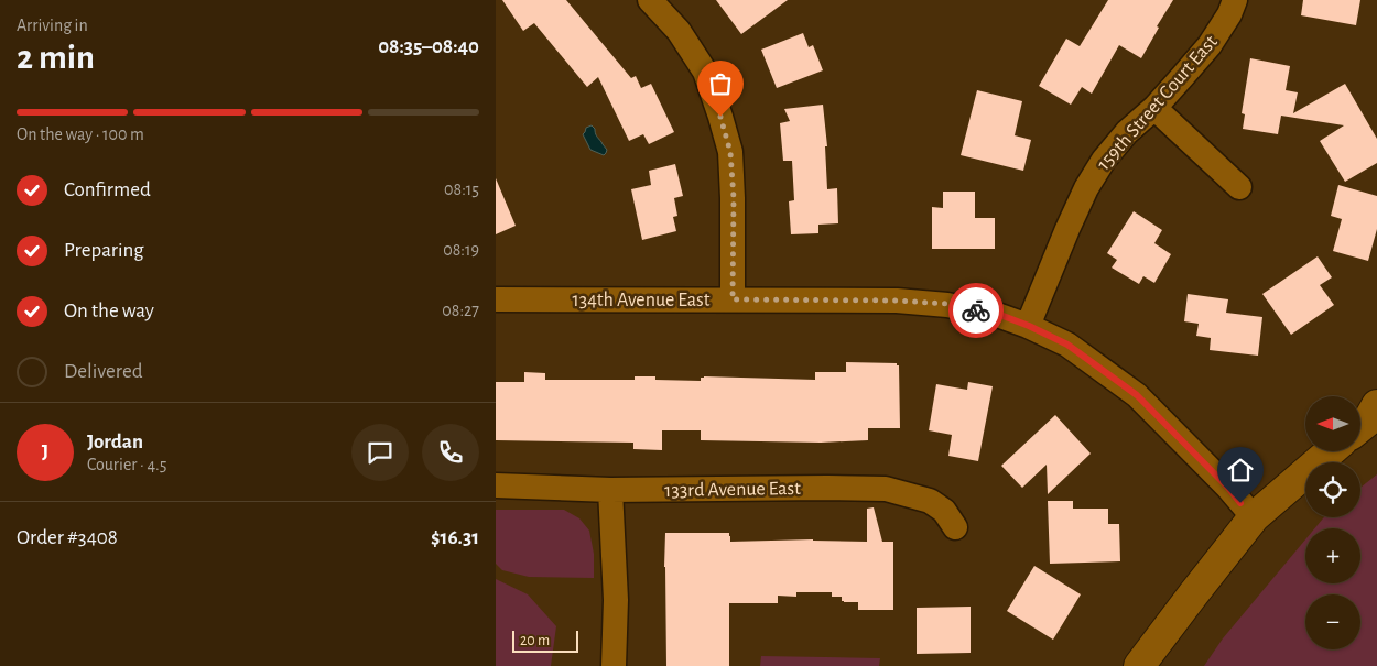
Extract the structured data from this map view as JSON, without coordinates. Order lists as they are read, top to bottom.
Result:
{
  "streets": {
    "street": ["159th Street Court East", "134th Avenue East", "133rd Avenue East"]
  },
  "crossings": [
    ["159th Street Court East", "134th Avenue East"]
  ],
  "scale_bar": "20 m",
  "north": "left",
  "page": {
    "heading": ["2 min", "Arriving in", "08:35–08:40"],
    "panel": [
      "Jordan",
      "Courier · 4.5",
      "Order #3408",
      "$16.31"
    ],
    "bar": "On the way · 100 m",
    "list": [
      ["Confirmed", "08:15"],
      ["Preparing", "08:19"],
      ["On the way", "08:27"],
      "Delivered"
    ],
    "map_buttons": ["+", "−"],
    "round": "J",
    "scale": "20 m"
  }
}
